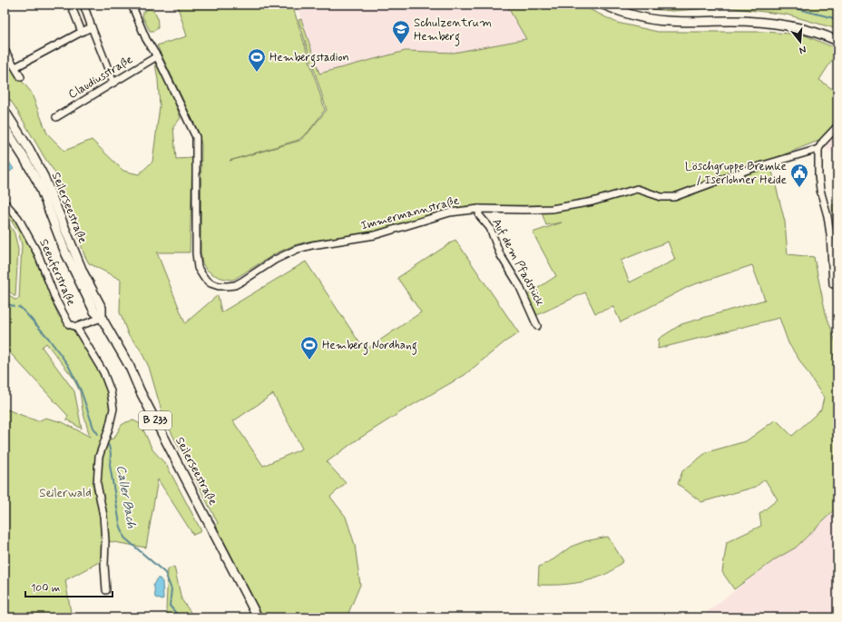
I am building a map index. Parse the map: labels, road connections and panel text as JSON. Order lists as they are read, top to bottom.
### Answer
{
  "streets": {
    "main road": ["Seilerseestraße", "B 233"],
    "street": [
      "Claudiusstraße",
      "Immermannstraße",
      "Auf dem Pfadstück",
      "Seeuferstraße"
    ]
  },
  "crossings": [
    ["Claudiusstraße", "Immermannstraße"],
    ["Immermannstraße", "Auf dem Pfadstück"]
  ],
  "water": ["Caller Bach"],
  "parks": ["Seilerwald"],
  "places": {
    "school or university": ["Schulzentrum Hemberg"],
    "sports": ["Hembergstadion", "Hemberg Nordhang"],
    "public building": ["Löschgruppe Bremke / Iserlohner Heide"]
  },
  "scale_bar": "100 m",
  "north": "bottom"
}
